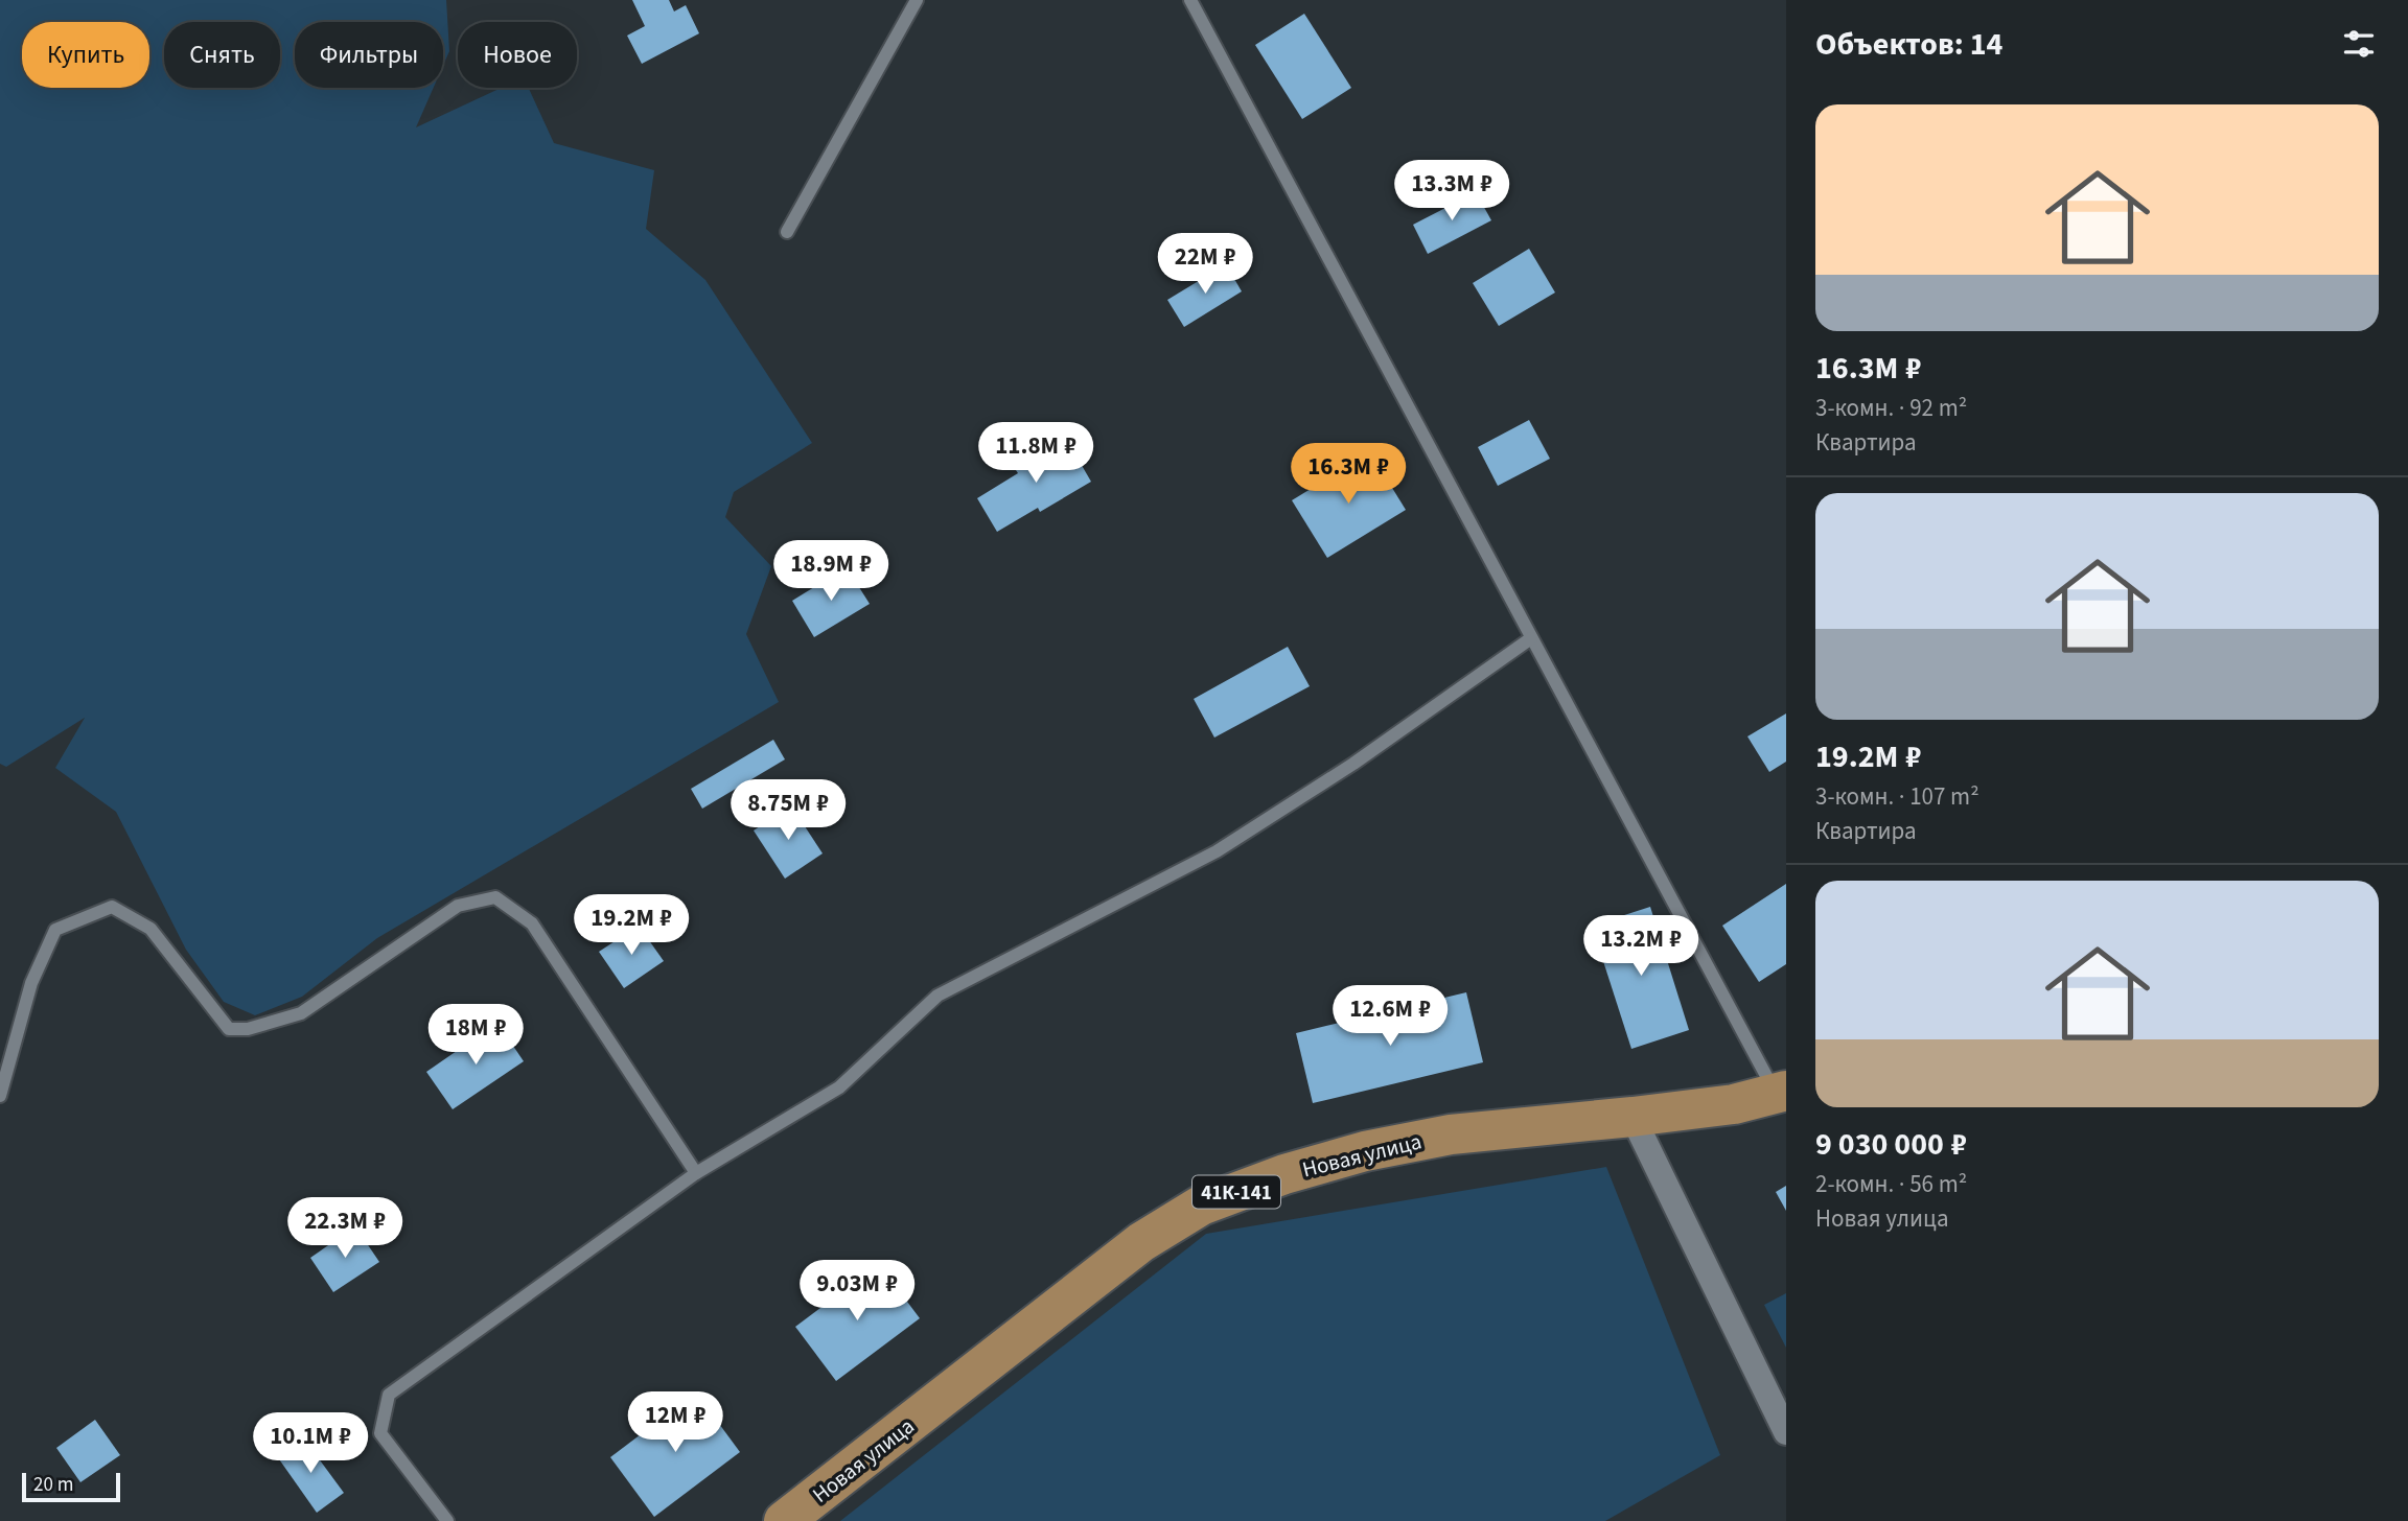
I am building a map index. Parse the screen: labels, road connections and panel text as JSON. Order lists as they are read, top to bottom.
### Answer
{
  "streets": {
    "main road": ["Новая улица", "41К-141"]
  },
  "scale_bar": "20 m",
  "page": {
    "heading": "Объектов: 14",
    "chip": [
      "Купить",
      "Снять",
      "Фильтры",
      "Новое"
    ],
    "list": [
      {
        "name": "16.3M ₽",
        "note": "3-комн. · 92 m² · Квартира"
      },
      {
        "name": "19.2M ₽",
        "note": "3-комн. · 107 m² · Квартира"
      },
      {
        "name": "9 030 000 ₽",
        "note": "2-комн. · 56 m² · Новая улица"
      }
    ],
    "price": [
      "13.3M ₽",
      "22M ₽",
      "11.8M ₽",
      "16.3M ₽",
      "18.9M ₽",
      "8.75M ₽",
      "19.2M ₽",
      "13.2M ₽",
      "12.6M ₽",
      "18M ₽",
      "22.3M ₽",
      "9.03M ₽",
      "12M ₽",
      "10.1M ₽"
    ],
    "scale": "20 m"
  }
}
